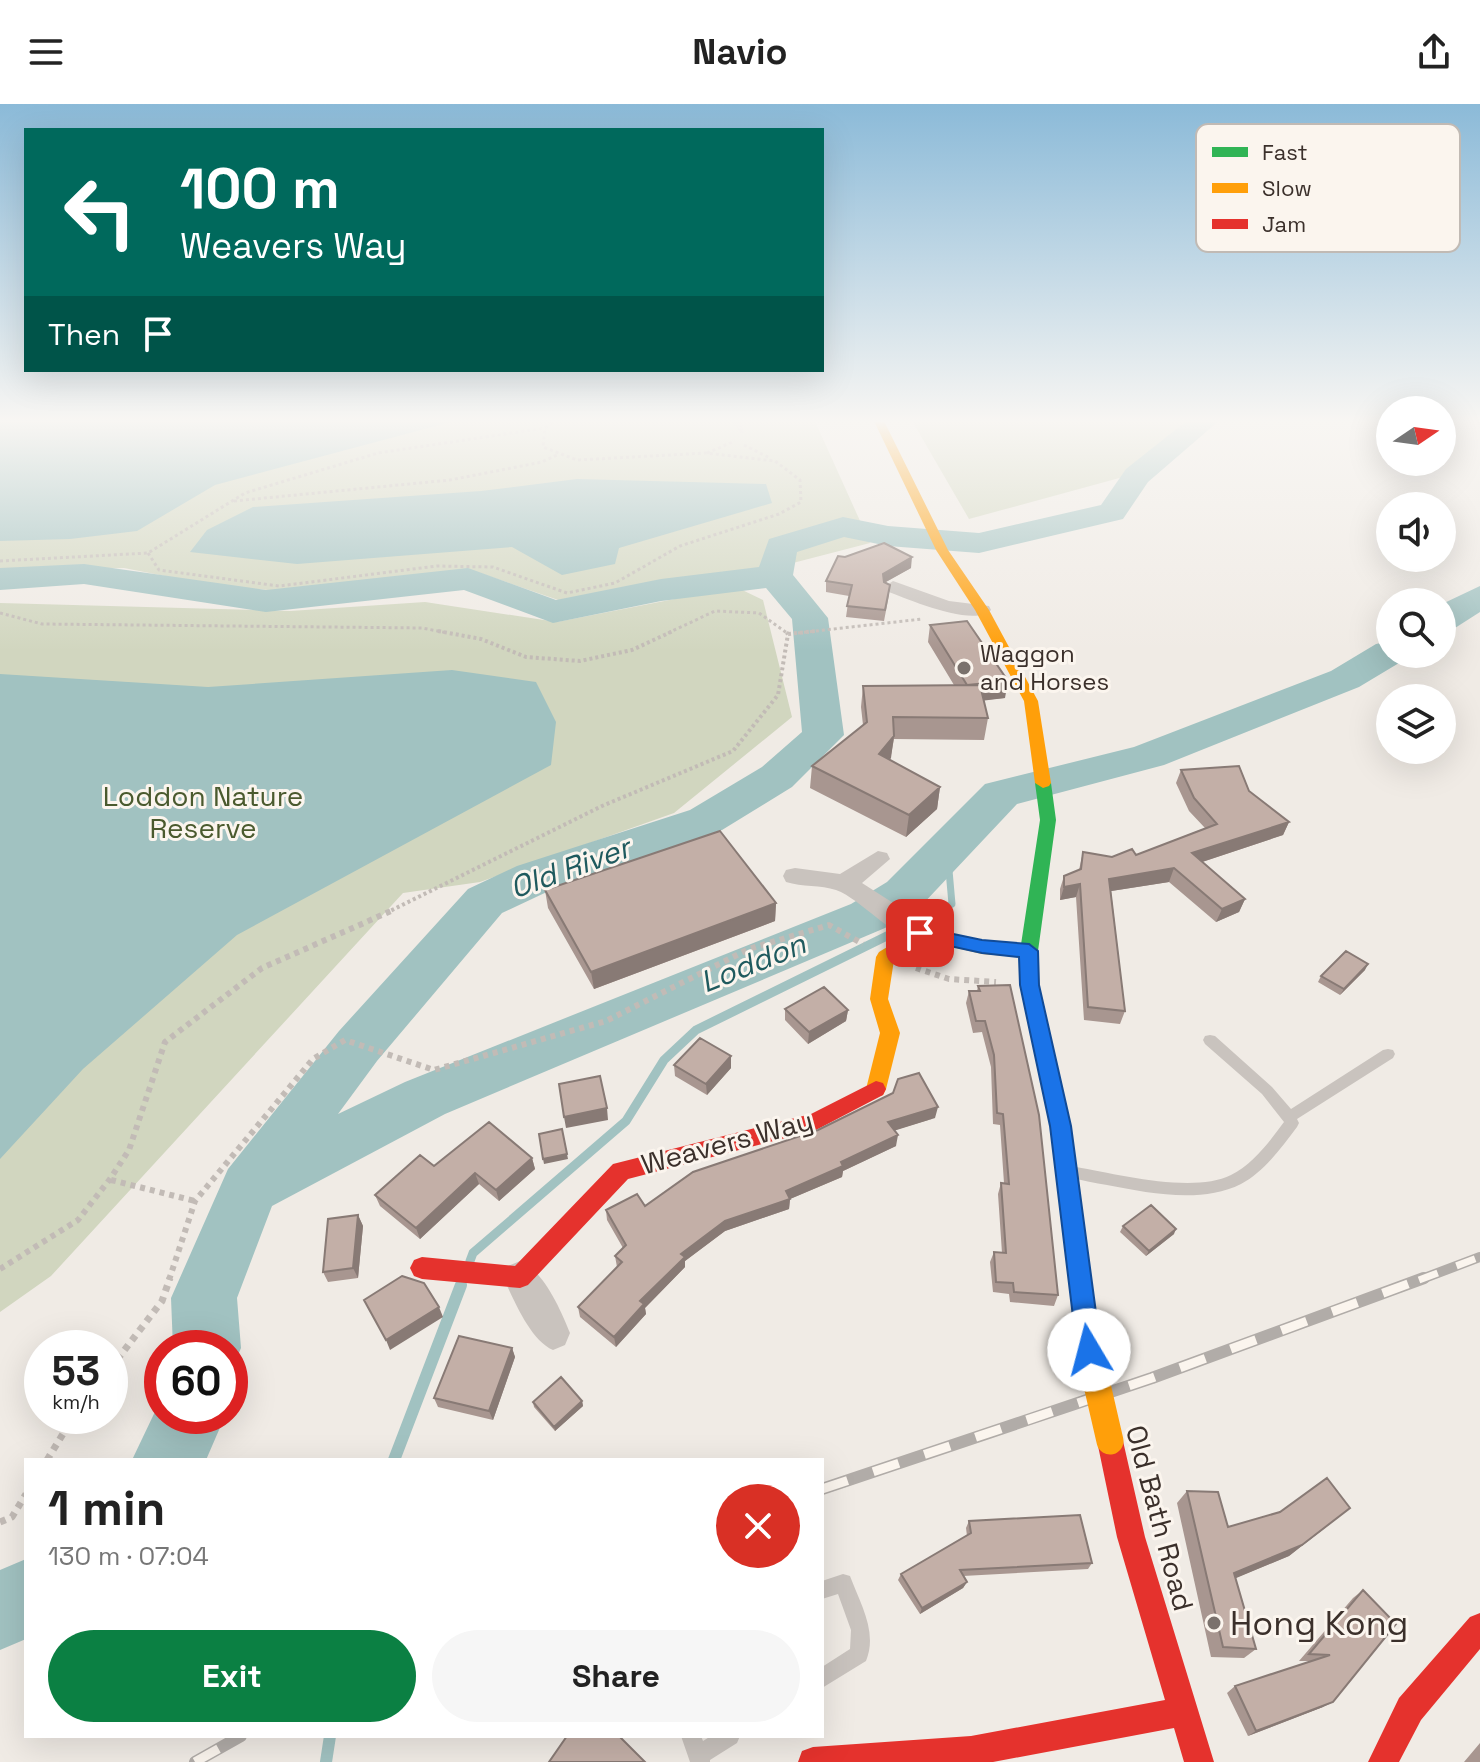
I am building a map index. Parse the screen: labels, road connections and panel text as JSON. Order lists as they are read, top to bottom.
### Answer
{
  "streets": {
    "main road": ["Weavers Way", "Old Bath Road"]
  },
  "water": ["Old River", "Loddon"],
  "parks": ["Loddon Nature Reserve"],
  "places": ["Waggon and Horses", "Hong Kong"],
  "legend": ["Fast", "Slow", "Jam"],
  "north": "right",
  "page": {
    "header": "Navio",
    "turn": ["100 m", "Weavers Way"],
    "then": "Then",
    "speed": "53 km/h",
    "limit": "60",
    "heading": ["1 min", "130 m · 07:04"],
    "buttons": ["Exit", "Share"]
  }
}
